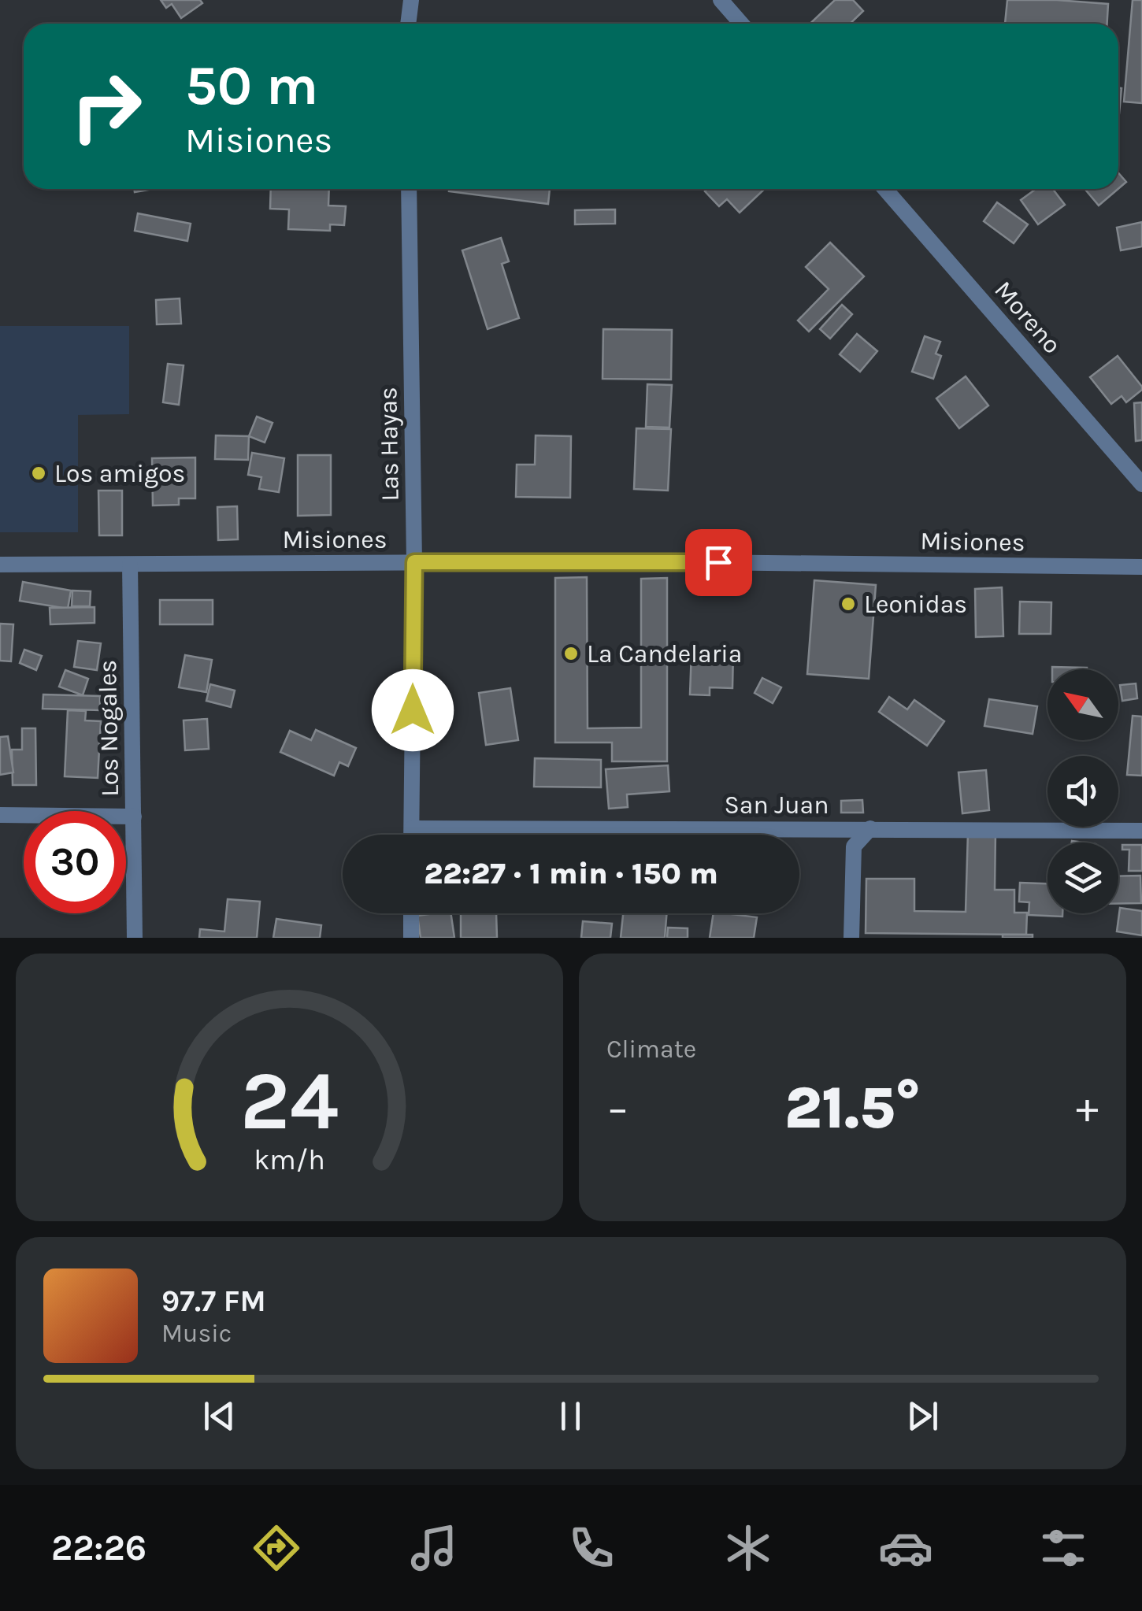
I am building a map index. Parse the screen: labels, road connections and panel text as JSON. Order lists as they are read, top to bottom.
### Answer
{
  "streets": {
    "street": [
      "Moreno",
      "Las Hayas",
      "Misiones",
      "Los Nogales",
      "San Juan"
    ]
  },
  "crossings": [
    ["Las Hayas", "Misiones"],
    ["Las Hayas", "San Juan"],
    ["Misiones", "Los Nogales"]
  ],
  "places": ["Los amigos", "Leonidas", "La Candelaria"],
  "north": "top left",
  "page": {
    "turn": ["50 m", "Misiones"],
    "limit": "30",
    "trip": "22:27 · 1 min · 150 m",
    "tile": "Climate",
    "heat": ["−", "21.5°", "+"],
    "song": ["97.7 FM", "Music"],
    "tabs": "22:26",
    "gauge": ["24", "km/h"]
  }
}
